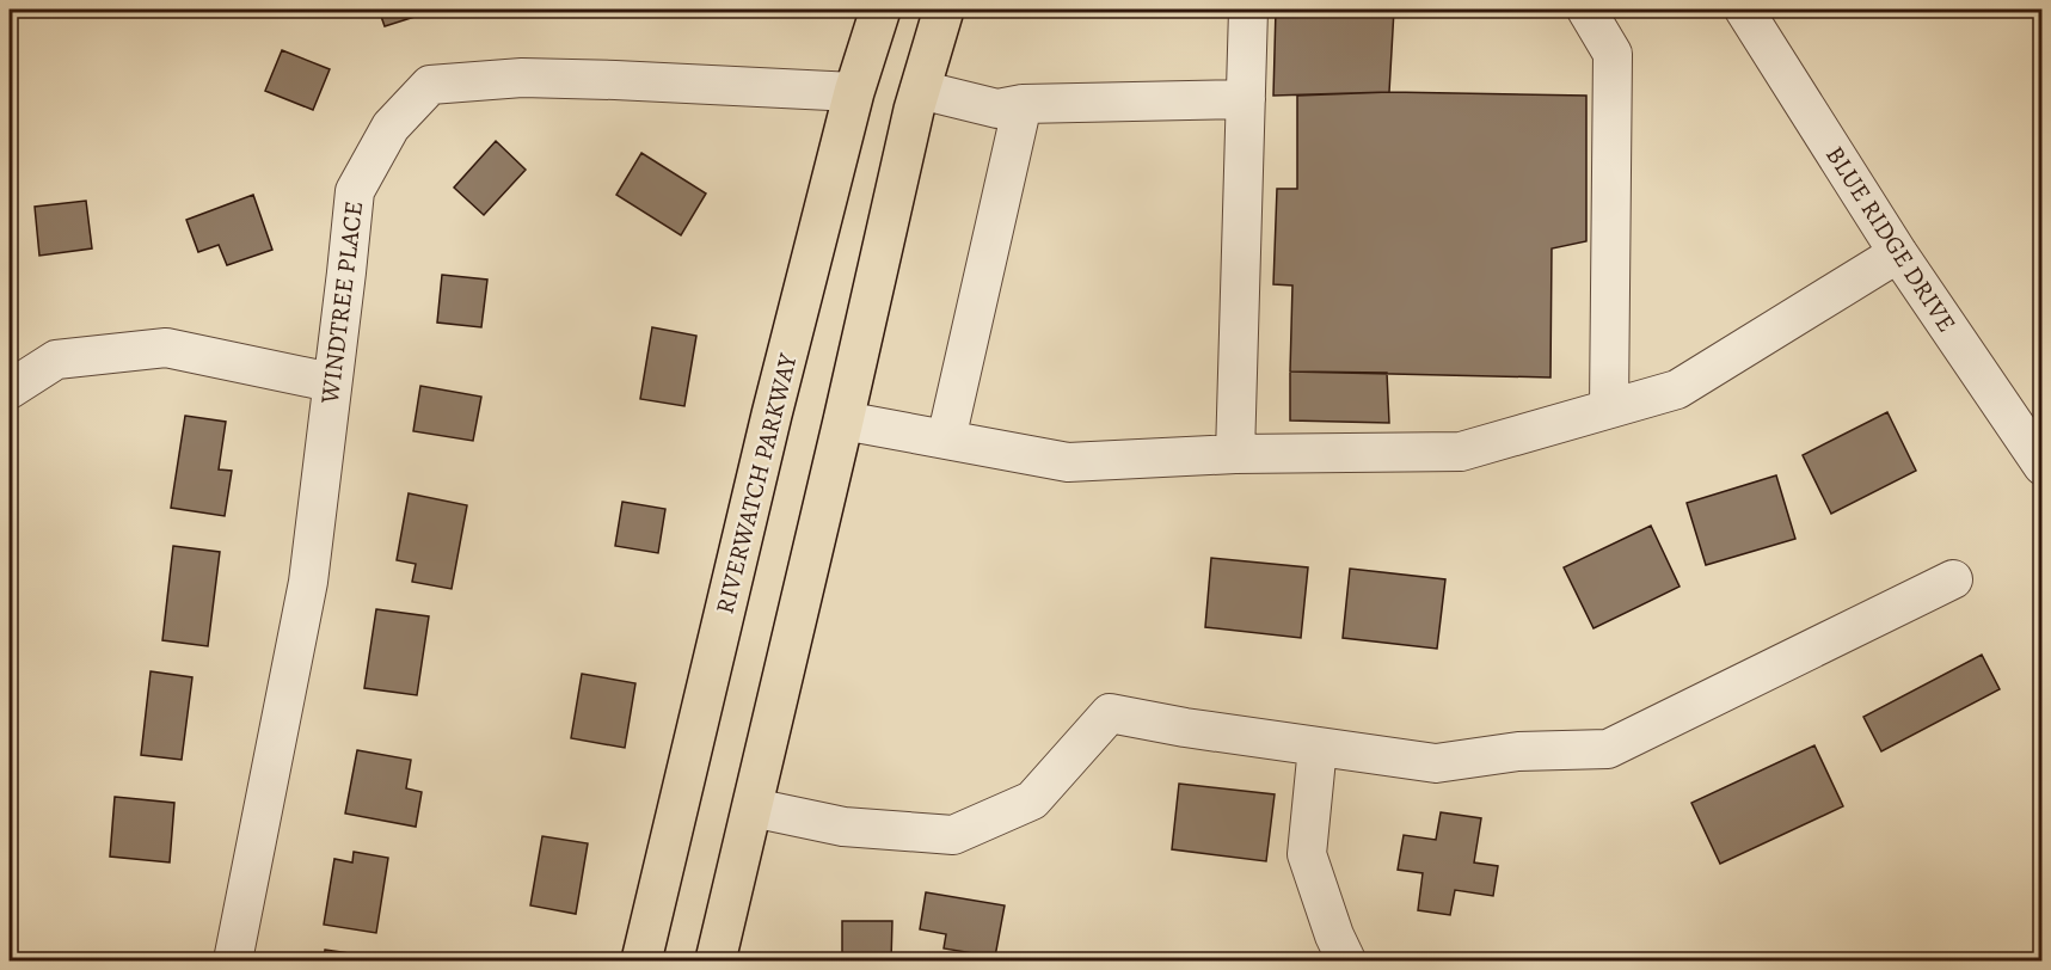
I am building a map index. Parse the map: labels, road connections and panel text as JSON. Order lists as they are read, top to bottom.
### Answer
{
  "streets": {
    "main road": ["RIVERWATCH PARKWAY"],
    "street": ["BLUE RIDGE DRIVE", "WINDTREE PLACE"]
  },
  "crossings": [
    ["WINDTREE PLACE", "RIVERWATCH PARKWAY"]
  ]
}
